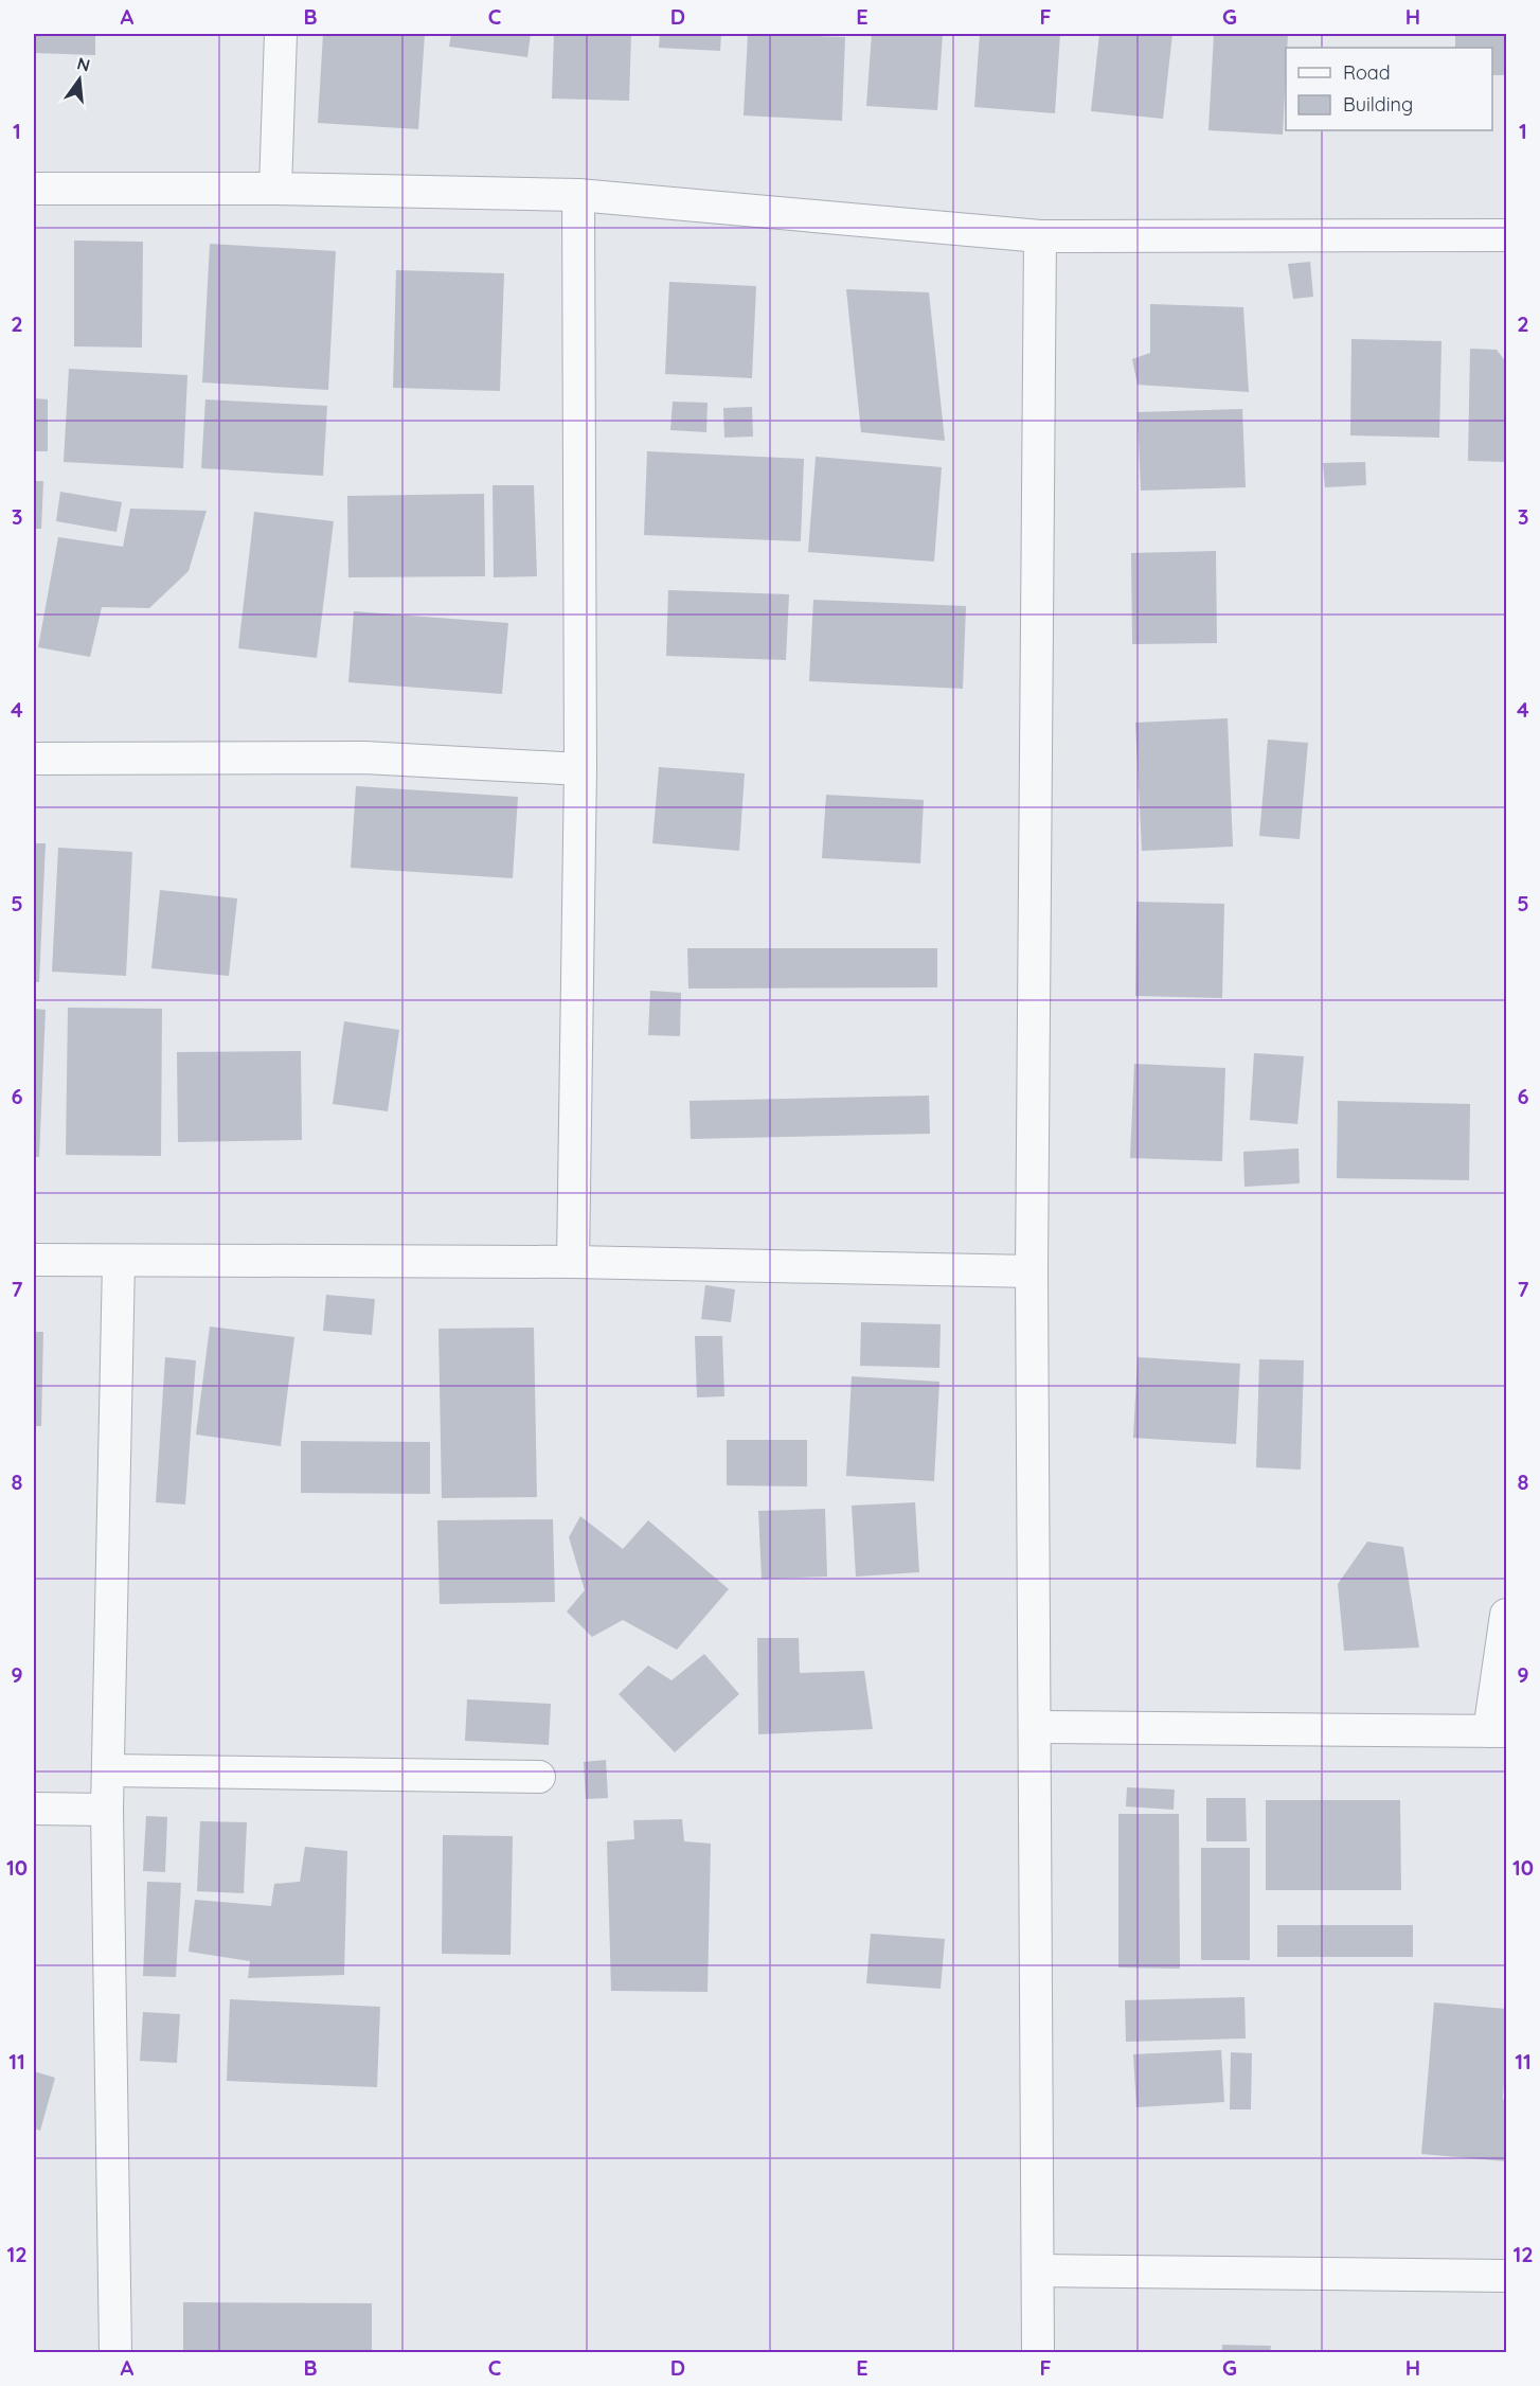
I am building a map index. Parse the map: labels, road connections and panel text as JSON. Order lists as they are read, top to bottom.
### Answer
{
  "legend": ["Road", "Building"],
  "north": "top",
  "grid": {
    "columns": [
      "A",
      "B",
      "C",
      "D",
      "E",
      "F",
      "G",
      "H"
    ],
    "rows": [
      "1",
      "2",
      "3",
      "4",
      "5",
      "6",
      "7",
      "8",
      "9",
      "10",
      "11",
      "12"
    ]
  }
}
